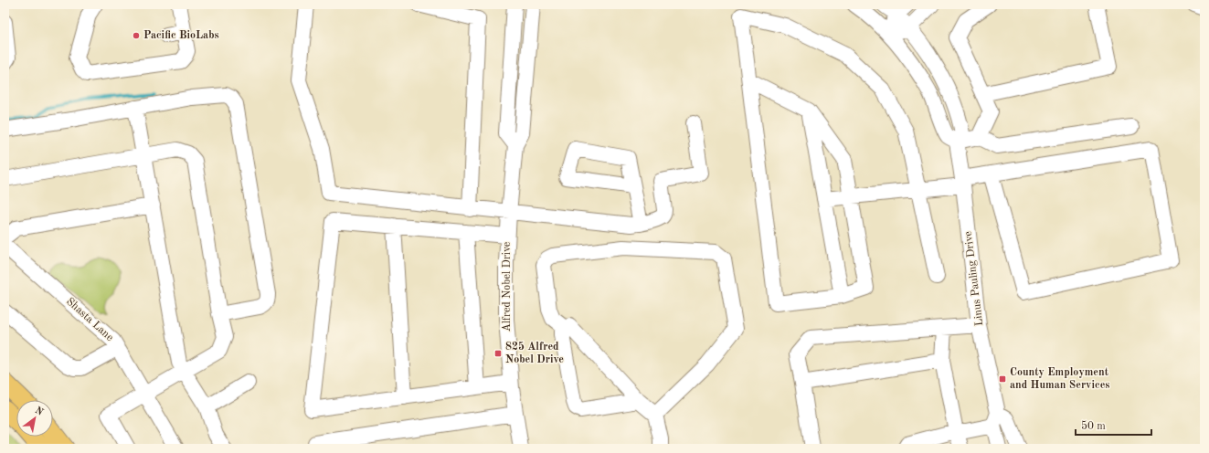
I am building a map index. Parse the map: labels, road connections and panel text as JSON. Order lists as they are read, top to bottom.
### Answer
{
  "streets": {
    "street": ["Linus Pauling Drive", "Alfred Nobel Drive", "Shasta Lane"]
  },
  "places": {
    "other": ["Pacific BioLabs"],
    "transit": ["825 Alfred Nobel Drive", "County Employment and Human Services"]
  },
  "scale_bar": "50 m",
  "north": "top right"
}
